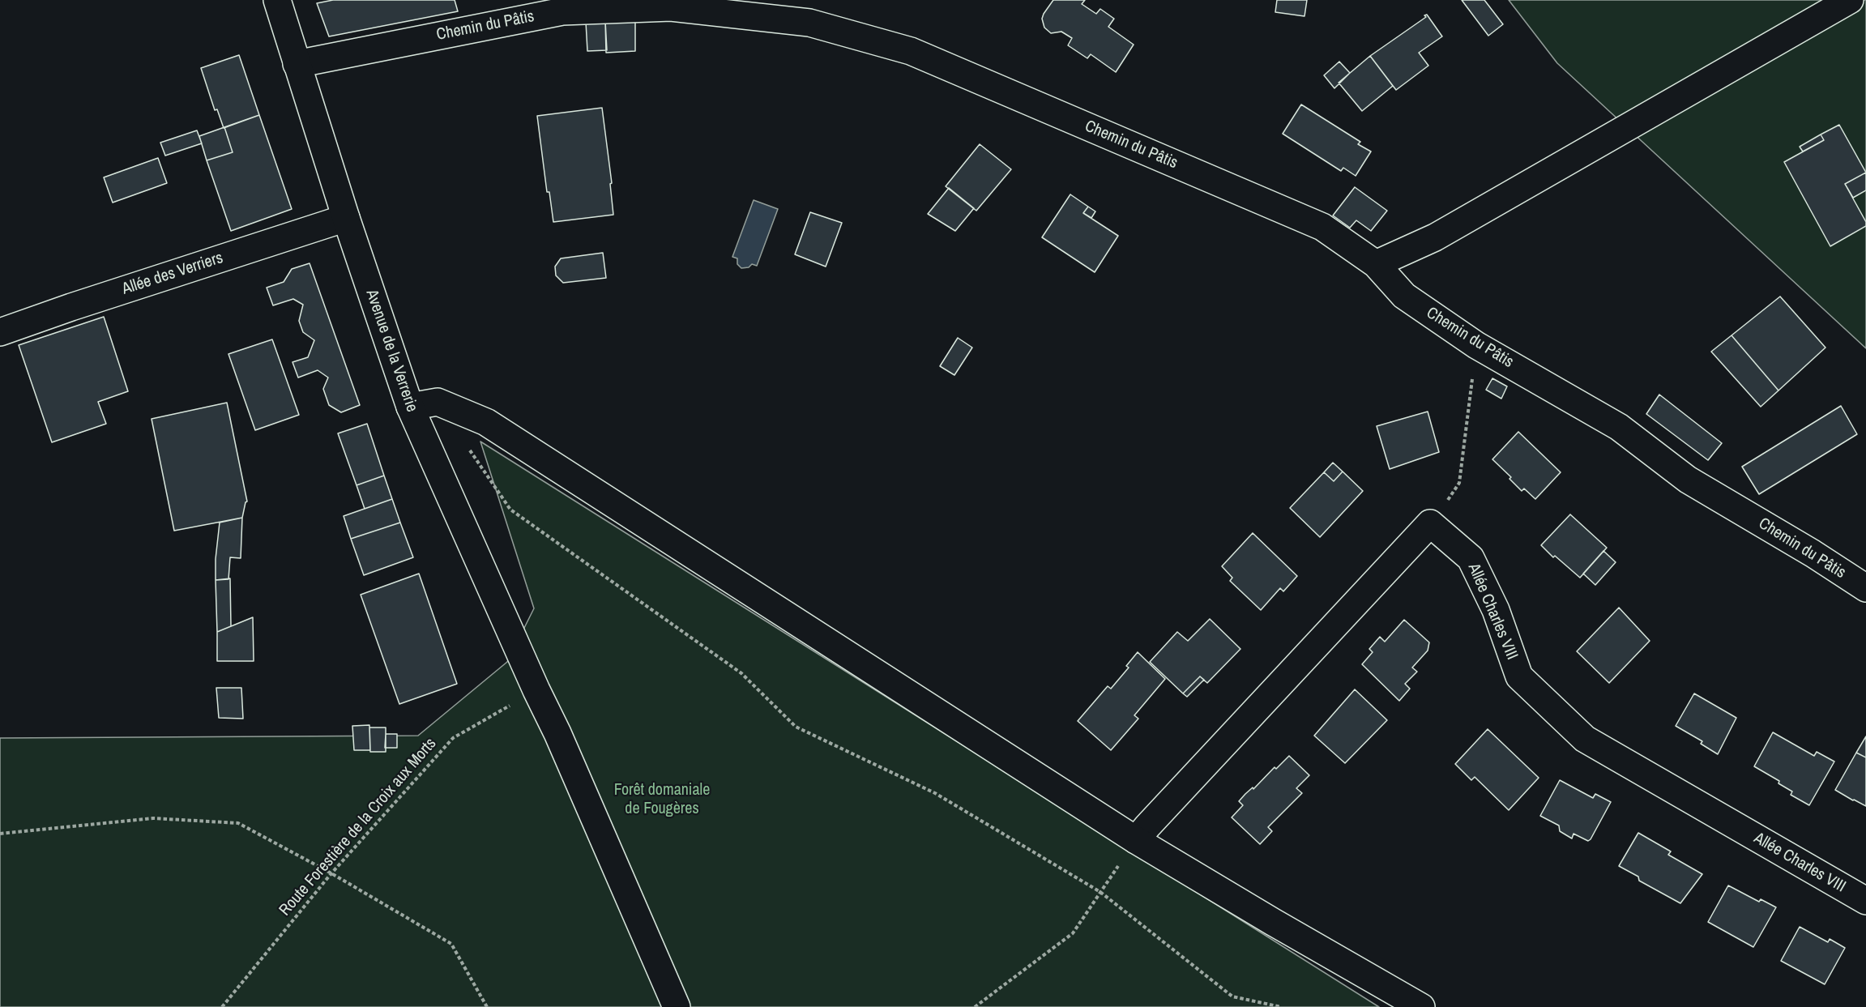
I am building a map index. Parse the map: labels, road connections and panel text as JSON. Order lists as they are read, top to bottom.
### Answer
{
  "streets": {
    "street": [
      "Chemin du Pâtis",
      "Allée des Verriers",
      "Avenue de la Verrerie",
      "Allée Charles VIII"
    ],
    "path": ["Route Forestière de la Croix aux Morts"]
  },
  "crossings": [
    ["Chemin du Pâtis", "Avenue de la Verrerie"],
    ["Allée des Verriers", "Avenue de la Verrerie"],
    ["Avenue de la Verrerie", "Route Forestière de la Croix aux Morts"]
  ],
  "parks": ["Forêt domaniale de Fougères"]
}
